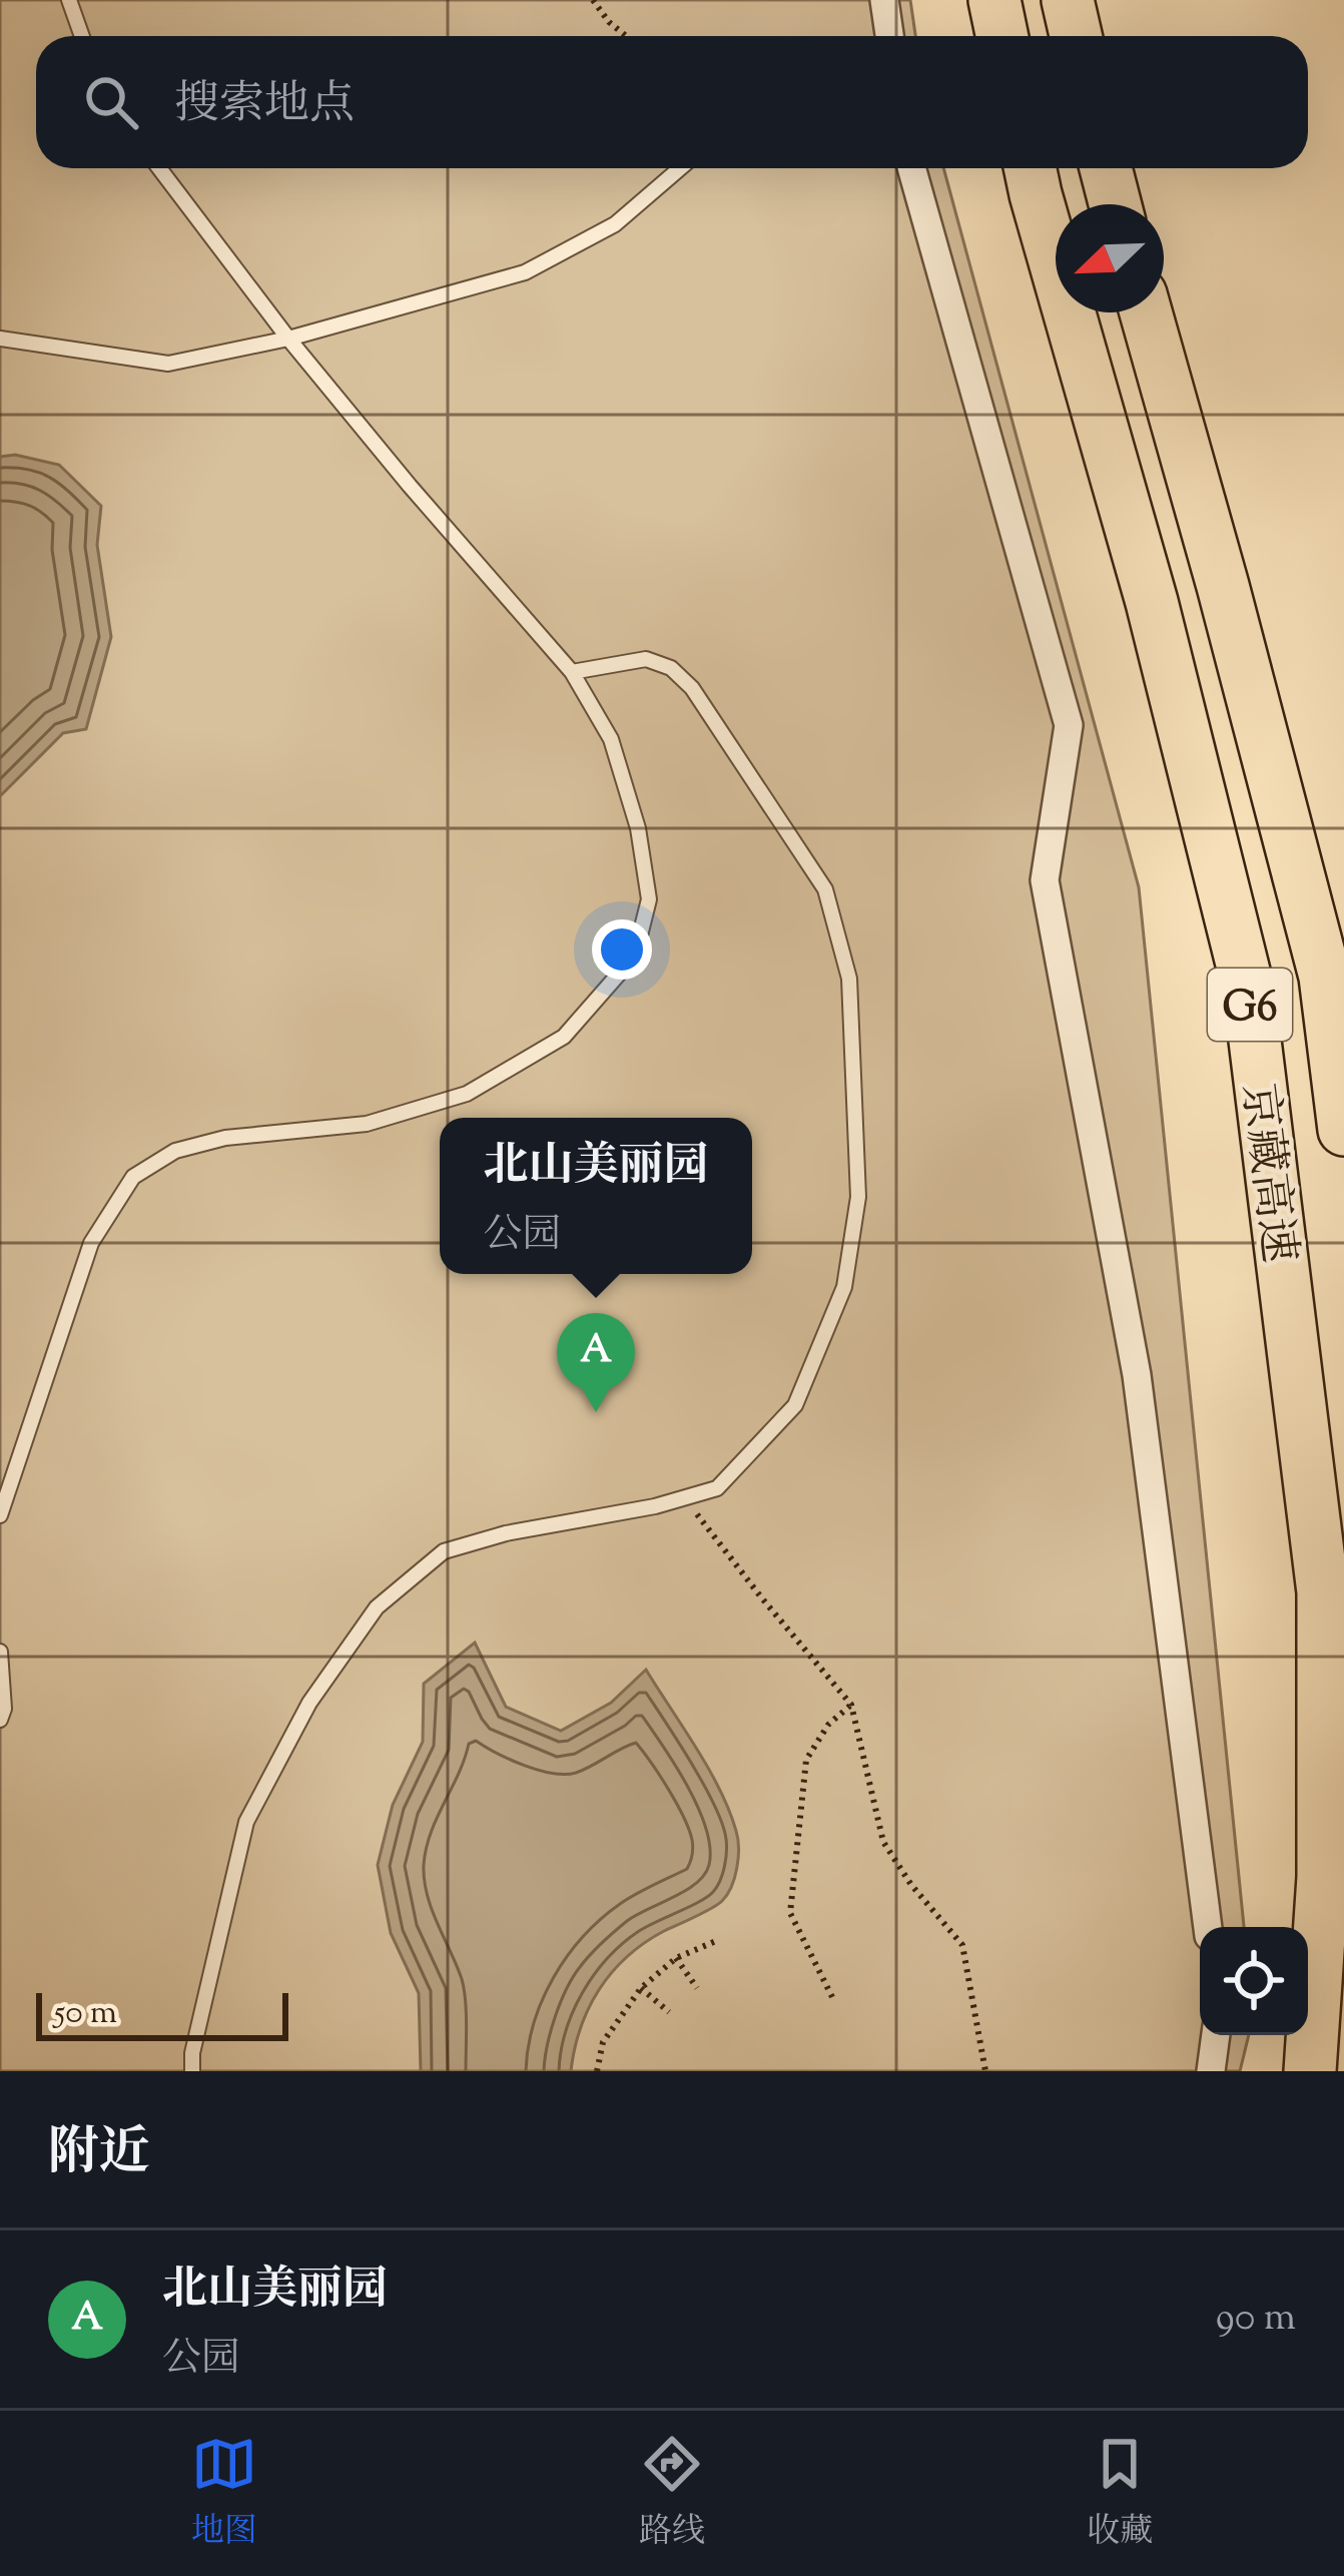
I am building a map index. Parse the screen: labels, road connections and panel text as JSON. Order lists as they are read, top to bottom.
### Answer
{
  "streets": {
    "highway": ["G6", "京藏高速"]
  },
  "scale_bar": "50 m",
  "north": "bottom left",
  "page": {
    "search": "搜索地点",
    "popup": ["北山美丽园", "公园"],
    "pins": "A",
    "scale": "50 m",
    "heading": "附近",
    "list": [
      {
        "mark": "A",
        "name": "北山美丽园",
        "note": "公园",
        "value": "90 m"
      }
    ],
    "nav": ["地图", "路线", "收藏"]
  }
}
